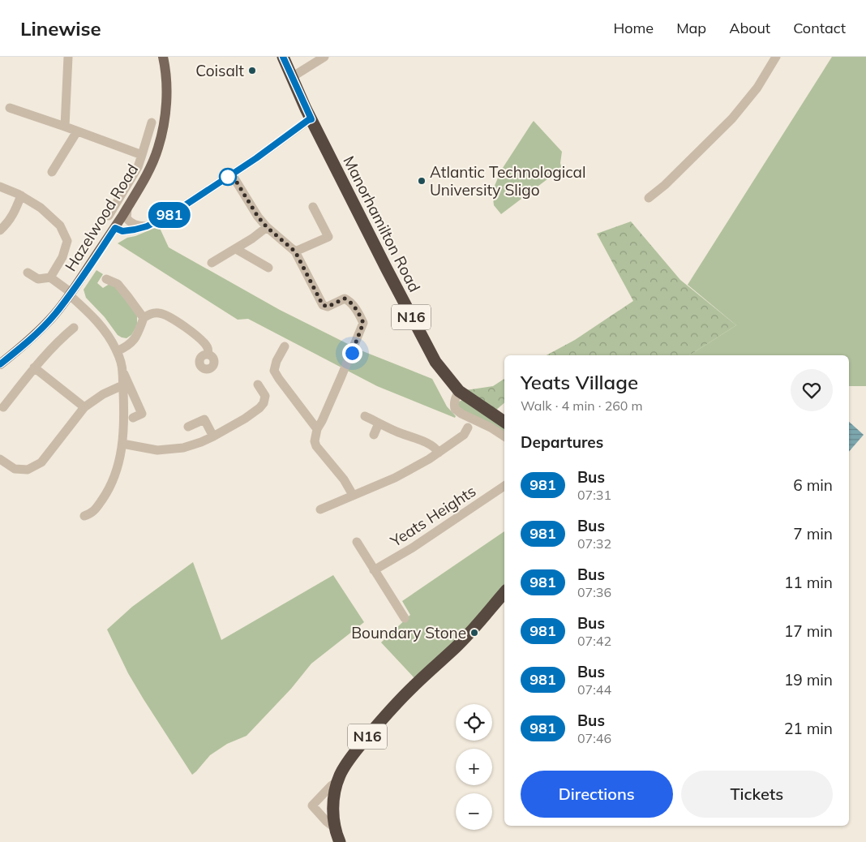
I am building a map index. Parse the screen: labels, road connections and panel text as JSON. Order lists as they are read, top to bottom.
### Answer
{
  "streets": {
    "highway": ["Manorhamilton Road", "N16"],
    "main road": ["Hazelwood Road"],
    "street": ["Yeats Heights"]
  },
  "places": ["Coisalt", "Atlantic Technological University Sligo", "Boundary Stone"],
  "lines": ["bus line 981"],
  "page": {
    "header": "Linewise",
    "nav": [
      "Home",
      "Map",
      "About",
      "Contact"
    ],
    "on_map": "981",
    "heading": [
      ["Yeats Village", "Walk · 4 min · 260 m"],
      "Departures"
    ],
    "list": [
      {
        "mark": "981",
        "name": "Bus",
        "note": "07:31",
        "value": "6 min"
      },
      {
        "mark": "981",
        "name": "Bus",
        "note": "07:32",
        "value": "7 min"
      },
      {
        "mark": "981",
        "name": "Bus",
        "note": "07:36",
        "value": "11 min"
      },
      {
        "mark": "981",
        "name": "Bus",
        "note": "07:42",
        "value": "17 min"
      },
      {
        "mark": "981",
        "name": "Bus",
        "note": "07:44",
        "value": "19 min"
      },
      {
        "mark": "981",
        "name": "Bus",
        "note": "07:46",
        "value": "21 min"
      }
    ],
    "map_buttons": ["+", "−"],
    "buttons": ["Directions", "Tickets"]
  }
}
